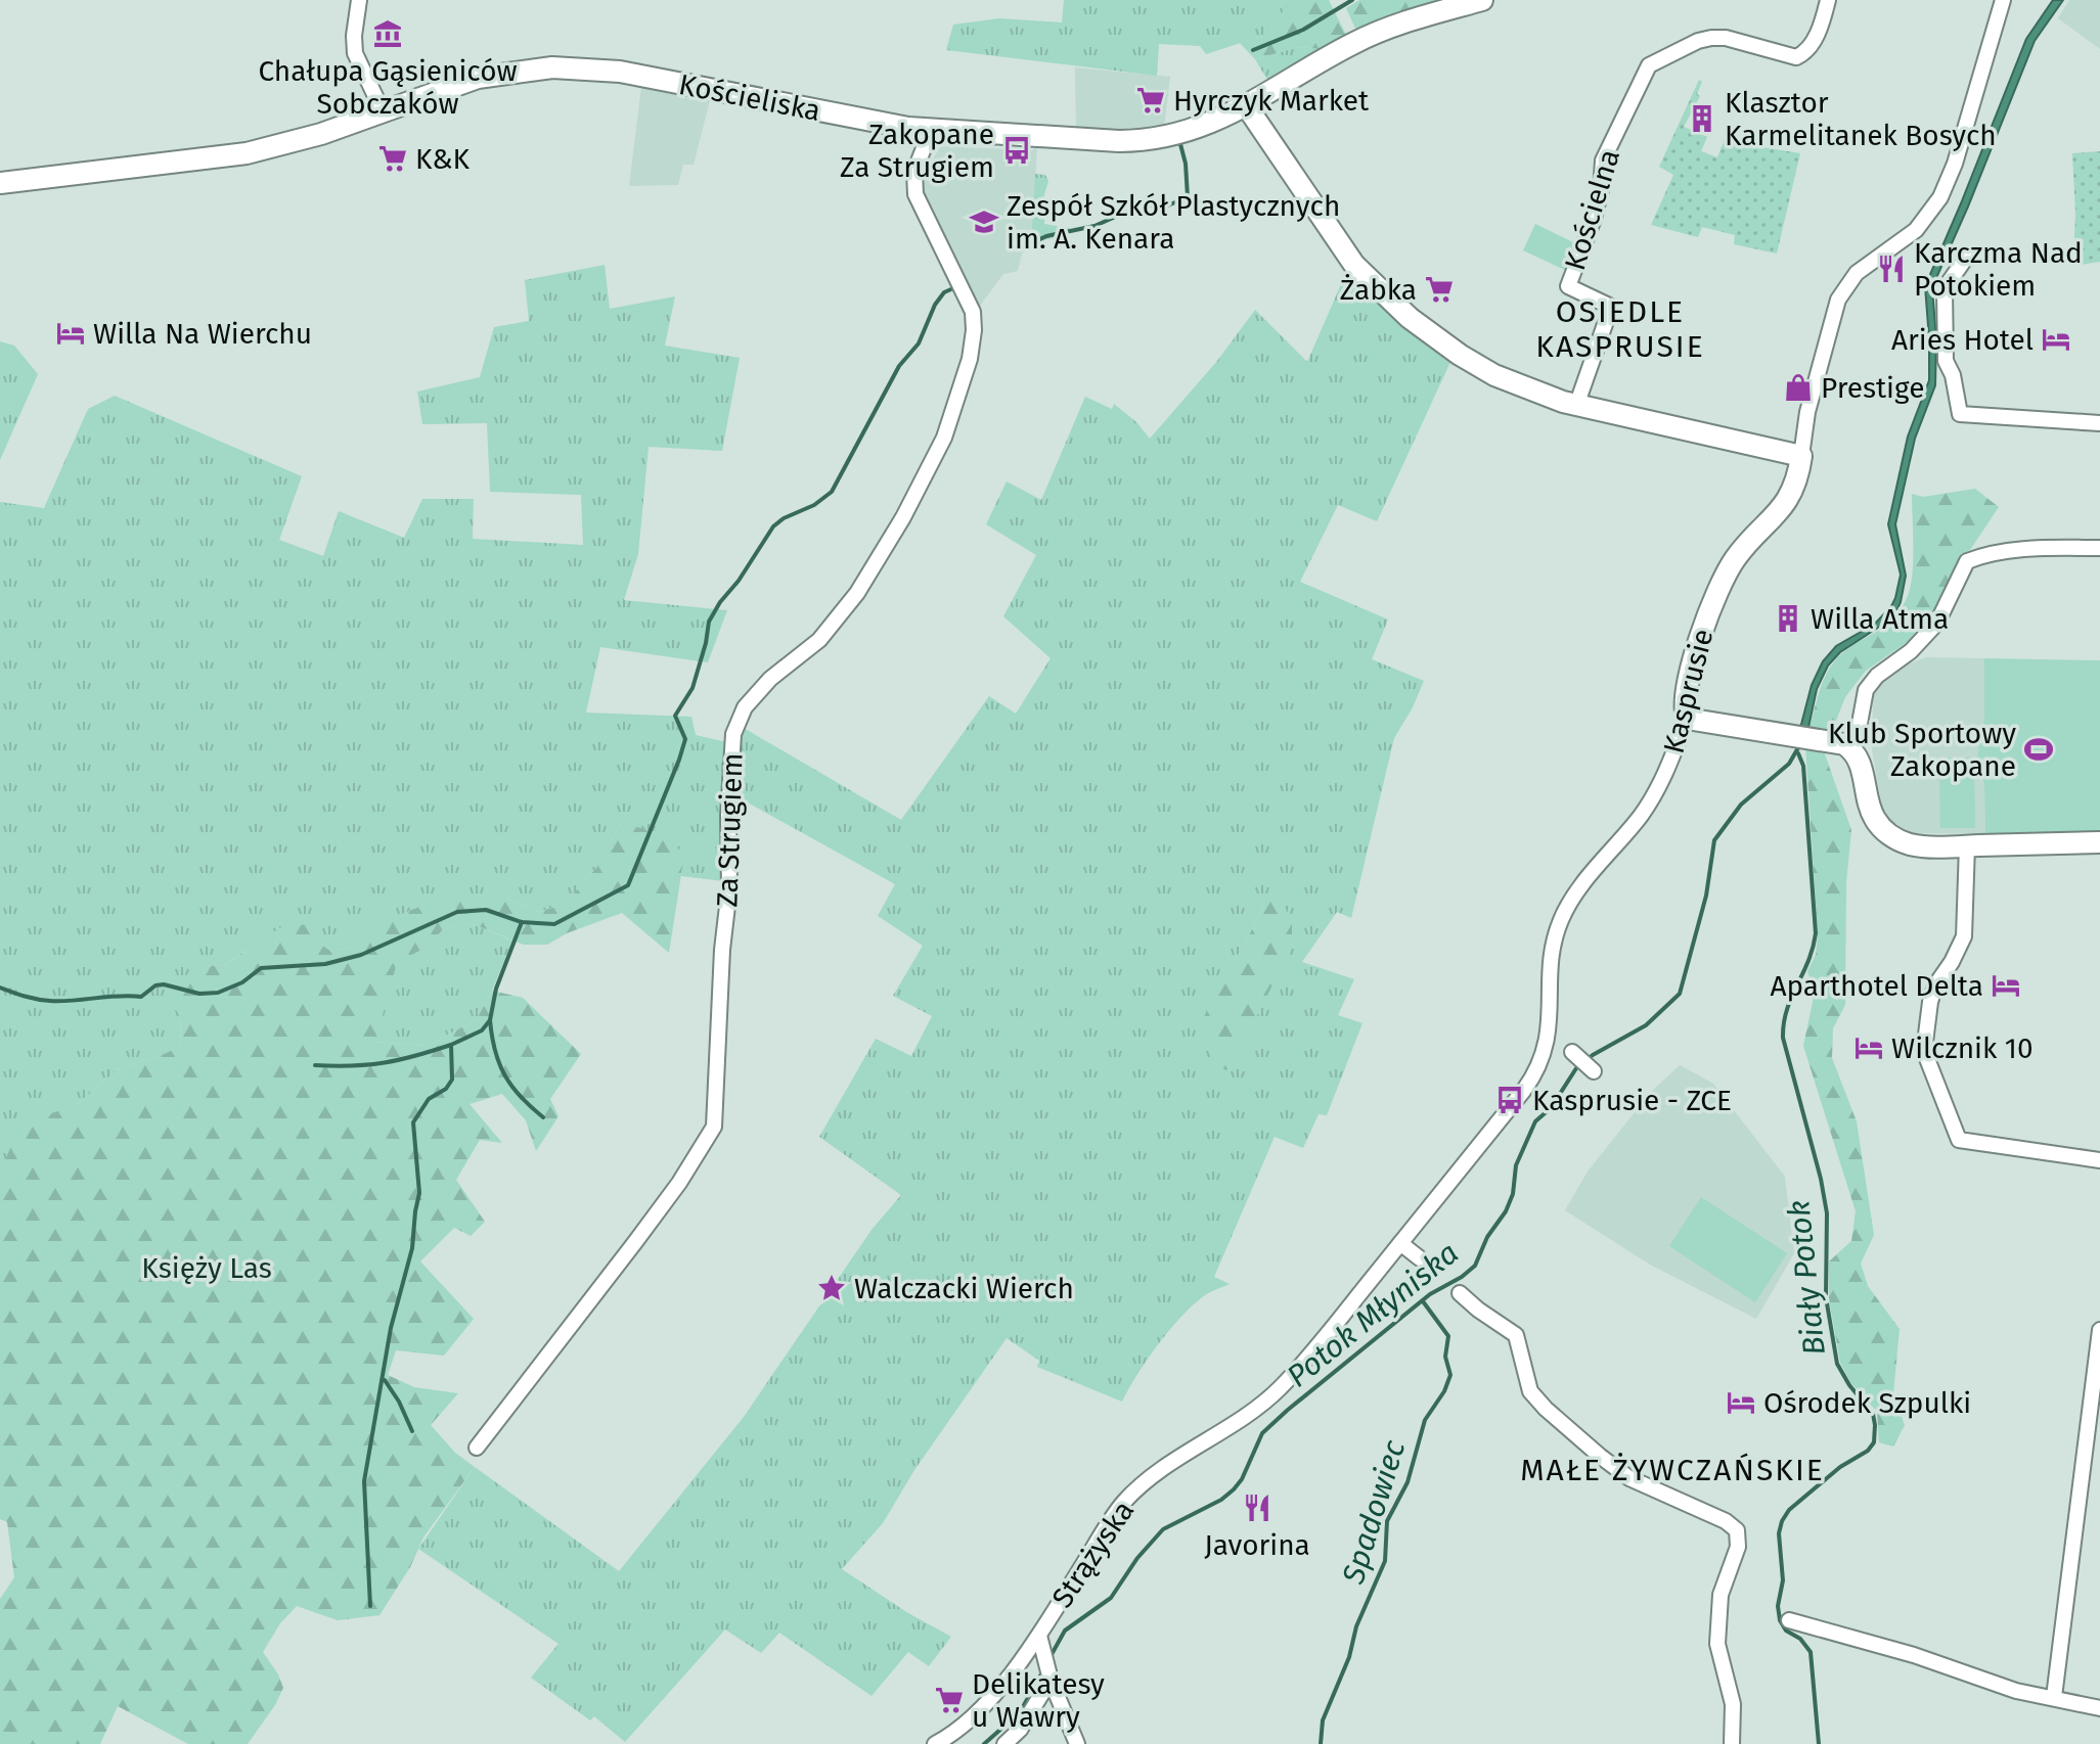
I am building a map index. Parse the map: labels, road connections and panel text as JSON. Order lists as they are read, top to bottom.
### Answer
{
  "streets": {
    "main road": ["Kościeliska", "Kasprusie"],
    "street": ["Kościelna", "Za Strugiem", "Strążyska"]
  },
  "crossings": [
    ["Kościeliska", "Za Strugiem"],
    ["Kasprusie", "Strążyska"]
  ],
  "districts": ["OSIEDLE KASPRUSIE", "MAŁE ŻYWCZAŃSKIE"],
  "water": ["Biały Potok", "Potok Młyniska", "Spadowiec"],
  "parks": ["Księży Las"],
  "places": {
    "museum": ["Chałupa Gąsieniców Sobczaków"],
    "supermarket": [
      "Hyrczyk Market",
      "K&K",
      "Żabka",
      "Delikatesy u Wawry"
    ],
    "building": ["Klasztor Karmelitanek Bosych", "Willa Atma"],
    "bus stop": ["Zakopane Za Strugiem", "Kasprusie - ZCE"],
    "school or university": ["Zespół Szkół Plastycznych im. A. Kenara"],
    "restaurant": ["Karczma Nad Potokiem", "Javorina"],
    "hotel": [
      "Willa Na Wierchu",
      "Aries Hotel",
      "Aparthotel Delta",
      "Wilcznik 10",
      "Ośrodek Szpulki"
    ],
    "shop": ["Prestige"],
    "sports": ["Klub Sportowy Zakopane"],
    "place": ["Walczacki Wierch"]
  }
}
